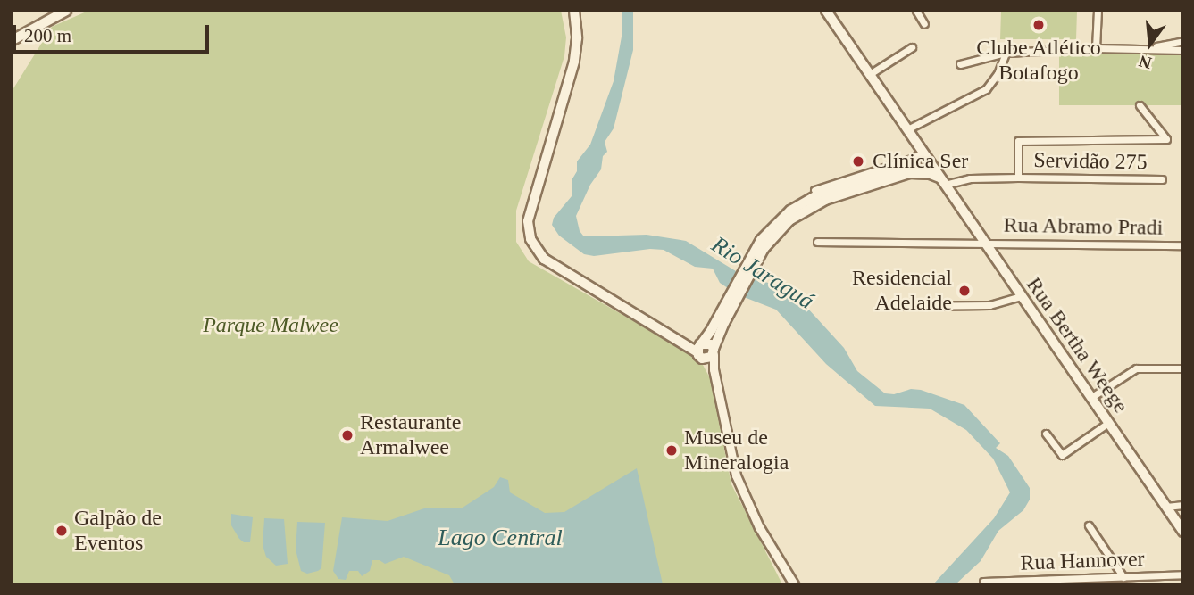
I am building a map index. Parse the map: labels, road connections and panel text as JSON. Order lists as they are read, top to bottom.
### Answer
{
  "streets": {
    "main road": ["Rua Bertha Weege"],
    "street": ["Servidão 275", "Rua Abramo Pradi", "Rua Hannover"]
  },
  "crossings": [
    ["Servidão 275", "Rua Bertha Weege"],
    ["Rua Abramo Pradi", "Rua Bertha Weege"]
  ],
  "water": ["Rio Jaraguá", "Lago Central"],
  "parks": ["Parque Malwee"],
  "places": [
    "Clube Atlético Botafogo",
    "Clínica Ser",
    "Residencial Adelaide",
    "Restaurante Armalwee",
    "Museu de Mineralogia",
    "Galpão de Eventos"
  ],
  "scale_bar": "200 m",
  "north": "bottom"
}
